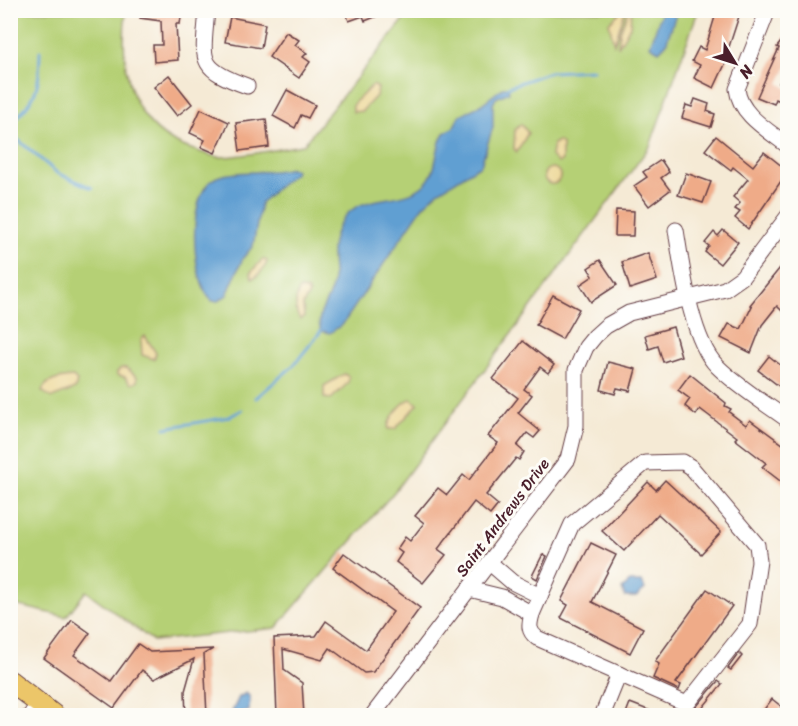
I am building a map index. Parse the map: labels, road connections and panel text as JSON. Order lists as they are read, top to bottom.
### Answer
{
  "streets": {
    "street": ["Saint Andrews Drive"]
  },
  "north": "bottom right"
}
